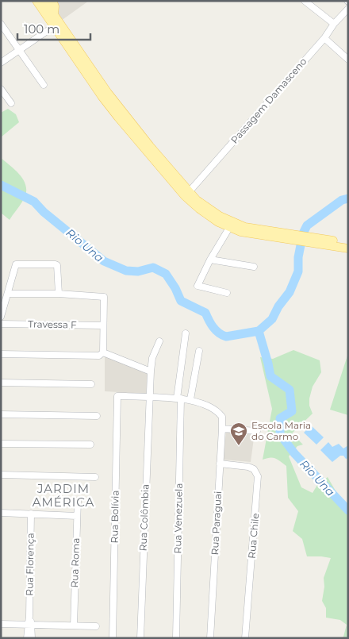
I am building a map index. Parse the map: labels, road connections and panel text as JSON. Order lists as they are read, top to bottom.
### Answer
{
  "streets": {
    "street": [
      "Passagem Damasceno",
      "Travessa F",
      "Rua Bolívia",
      "Rua Colômbia",
      "Rua Venezuela",
      "Rua Paraguai",
      "Rua Chile",
      "Rua Roma",
      "Rua Florença"
    ]
  },
  "crossings": [
    ["Rua Bolívia", "Rua Colômbia"],
    ["Rua Paraguai", "Rua Chile"]
  ],
  "districts": ["JARDIM AMÉRICA"],
  "water": ["Rio Una"],
  "places": {
    "school or university": ["Escola Maria do Carmo"]
  },
  "scale_bar": "100 m"
}
